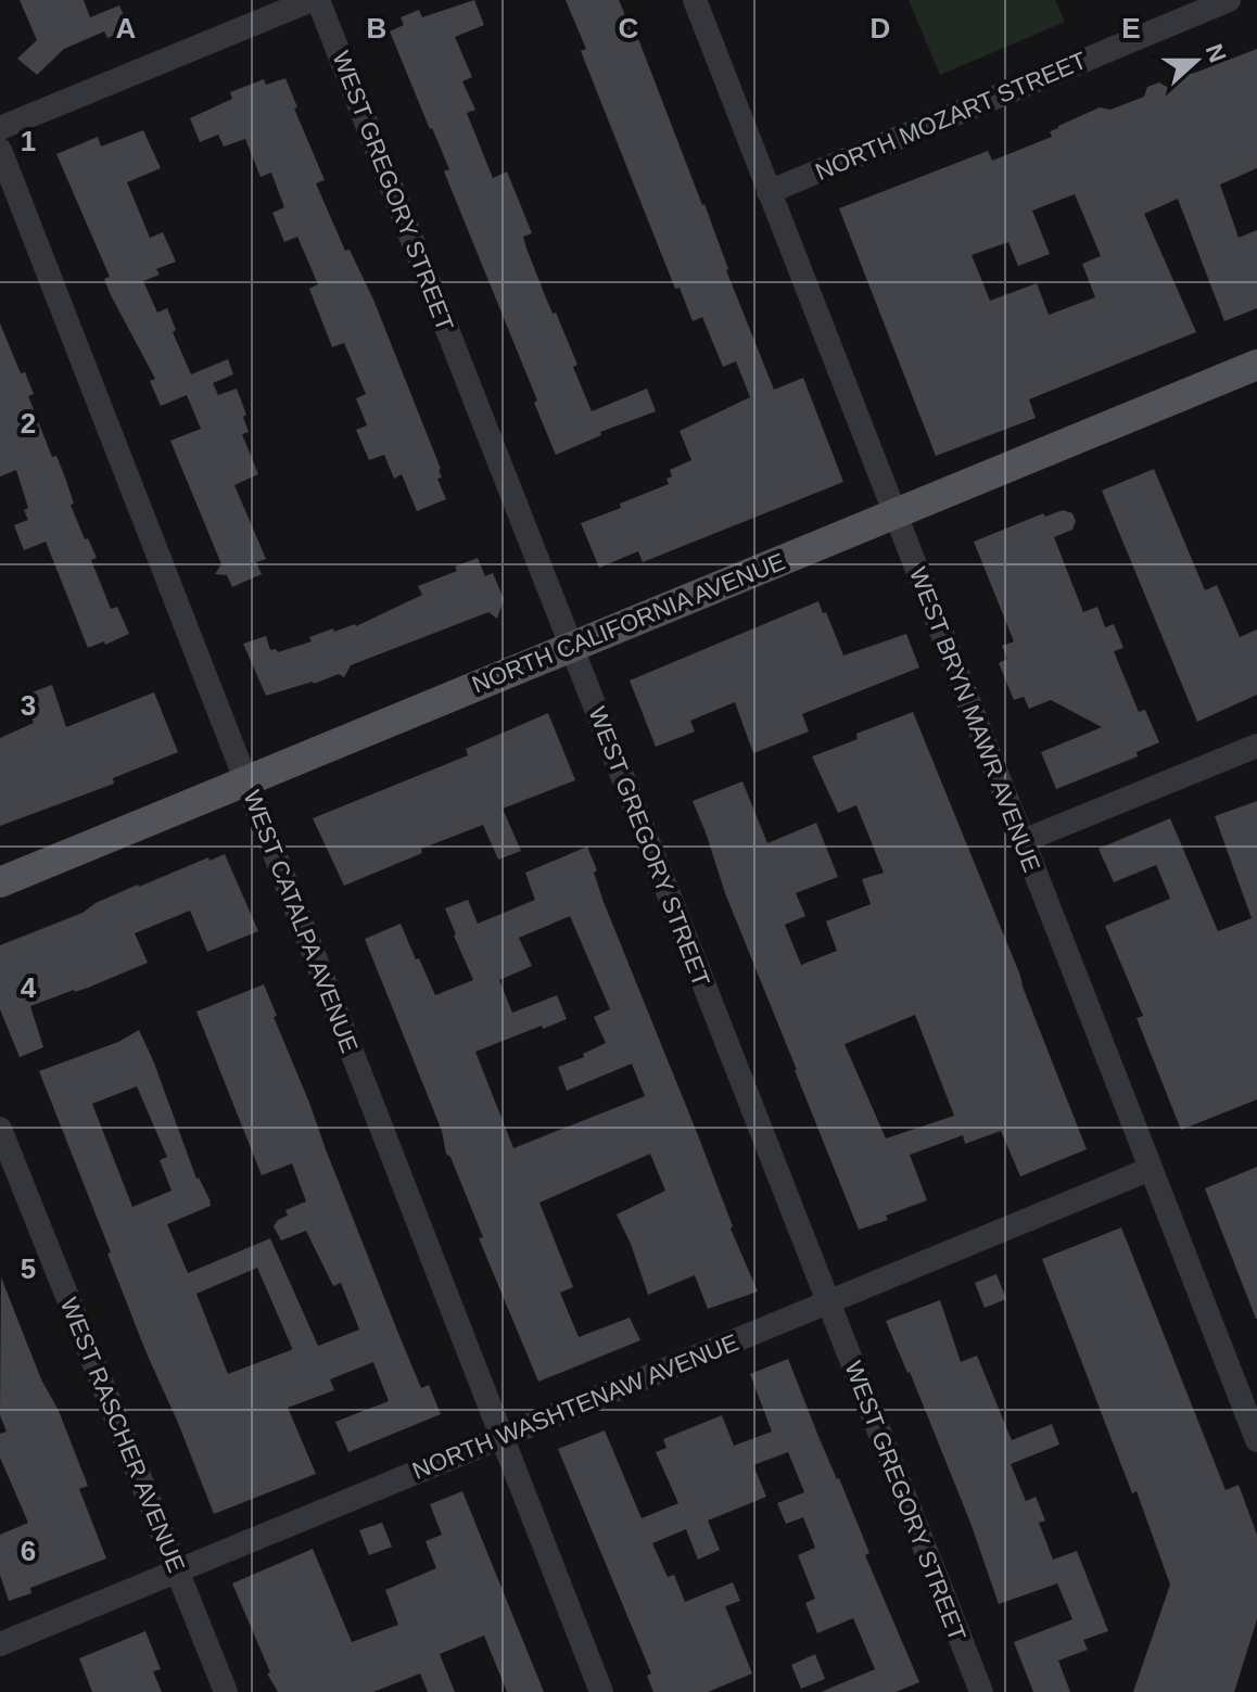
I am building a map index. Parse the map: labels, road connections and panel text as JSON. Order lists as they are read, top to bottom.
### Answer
{
  "streets": {
    "main road": ["NORTH CALIFORNIA AVENUE"],
    "street": [
      "NORTH MOZART STREET",
      "WEST GREGORY STREET",
      "WEST BRYN MAWR AVENUE",
      "WEST CATALPA AVENUE",
      "NORTH WASHTENAW AVENUE",
      "WEST RASCHER AVENUE"
    ]
  },
  "crossings": [
    ["NORTH MOZART STREET", "WEST BRYN MAWR AVENUE"],
    ["WEST GREGORY STREET", "NORTH CALIFORNIA AVENUE"],
    ["WEST GREGORY STREET", "NORTH WASHTENAW AVENUE"],
    ["NORTH CALIFORNIA AVENUE", "WEST BRYN MAWR AVENUE"],
    ["NORTH CALIFORNIA AVENUE", "WEST CATALPA AVENUE"],
    ["WEST BRYN MAWR AVENUE", "NORTH WASHTENAW AVENUE"],
    ["WEST CATALPA AVENUE", "NORTH WASHTENAW AVENUE"],
    ["NORTH WASHTENAW AVENUE", "WEST RASCHER AVENUE"]
  ],
  "north": "right",
  "grid": {
    "columns": [
      "A",
      "B",
      "C",
      "D",
      "E"
    ],
    "rows": [
      "1",
      "2",
      "3",
      "4",
      "5",
      "6"
    ]
  }
}
